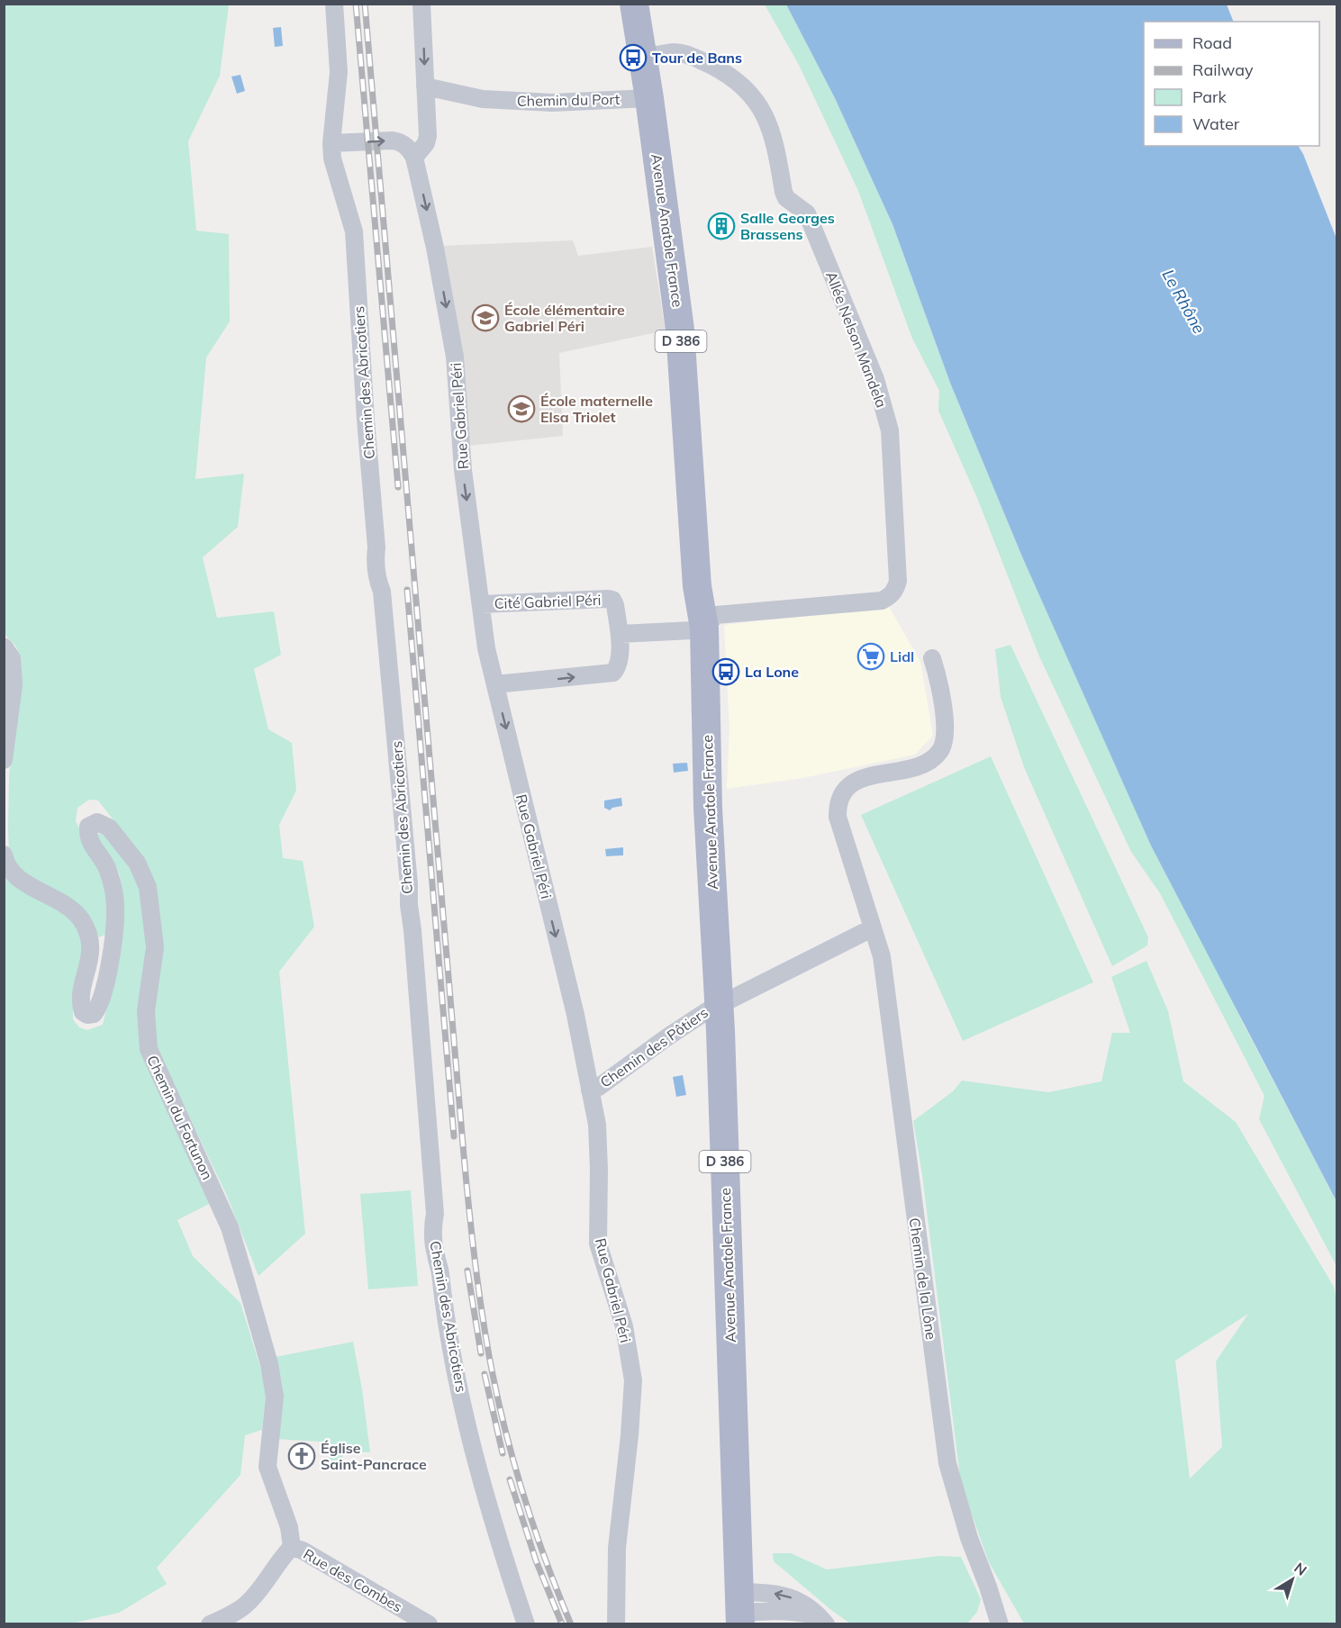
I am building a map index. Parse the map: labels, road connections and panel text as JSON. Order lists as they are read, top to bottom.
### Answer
{
  "streets": {
    "main road": ["Avenue Anatole France", "D 386"],
    "street": [
      "Chemin du Port",
      "Allée Nelson Mandela",
      "Chemin des Abricotiers",
      "Rue Gabriel Péri",
      "Cité Gabriel Péri",
      "Chemin des Pôtiers",
      "Chemin du Fortunon",
      "Chemin de la Lône",
      "Rue des Combes"
    ]
  },
  "crossings": [
    ["Chemin du Port", "Avenue Anatole France"],
    ["Avenue Anatole France", "Allée Nelson Mandela"],
    ["Avenue Anatole France", "Chemin des Pôtiers"],
    ["Rue Gabriel Péri", "Cité Gabriel Péri"],
    ["Rue Gabriel Péri", "Chemin des Pôtiers"],
    ["Chemin du Fortunon", "Rue des Combes"]
  ],
  "one_way": ["Rue Gabriel Péri", "Cité Gabriel Péri"],
  "water": ["Le Rhône"],
  "places": {
    "bus stop": ["Tour de Bans", "La Lone"],
    "building": ["Salle Georges Brassens"],
    "school or university": ["École élémentaire Gabriel Péri", "École maternelle Elsa Triolet"],
    "supermarket": ["Lidl"],
    "church": ["Église Saint-Pancrace"]
  },
  "legend": [
    "Road",
    "Railway",
    "Park",
    "Water"
  ],
  "north": "top right"
}
